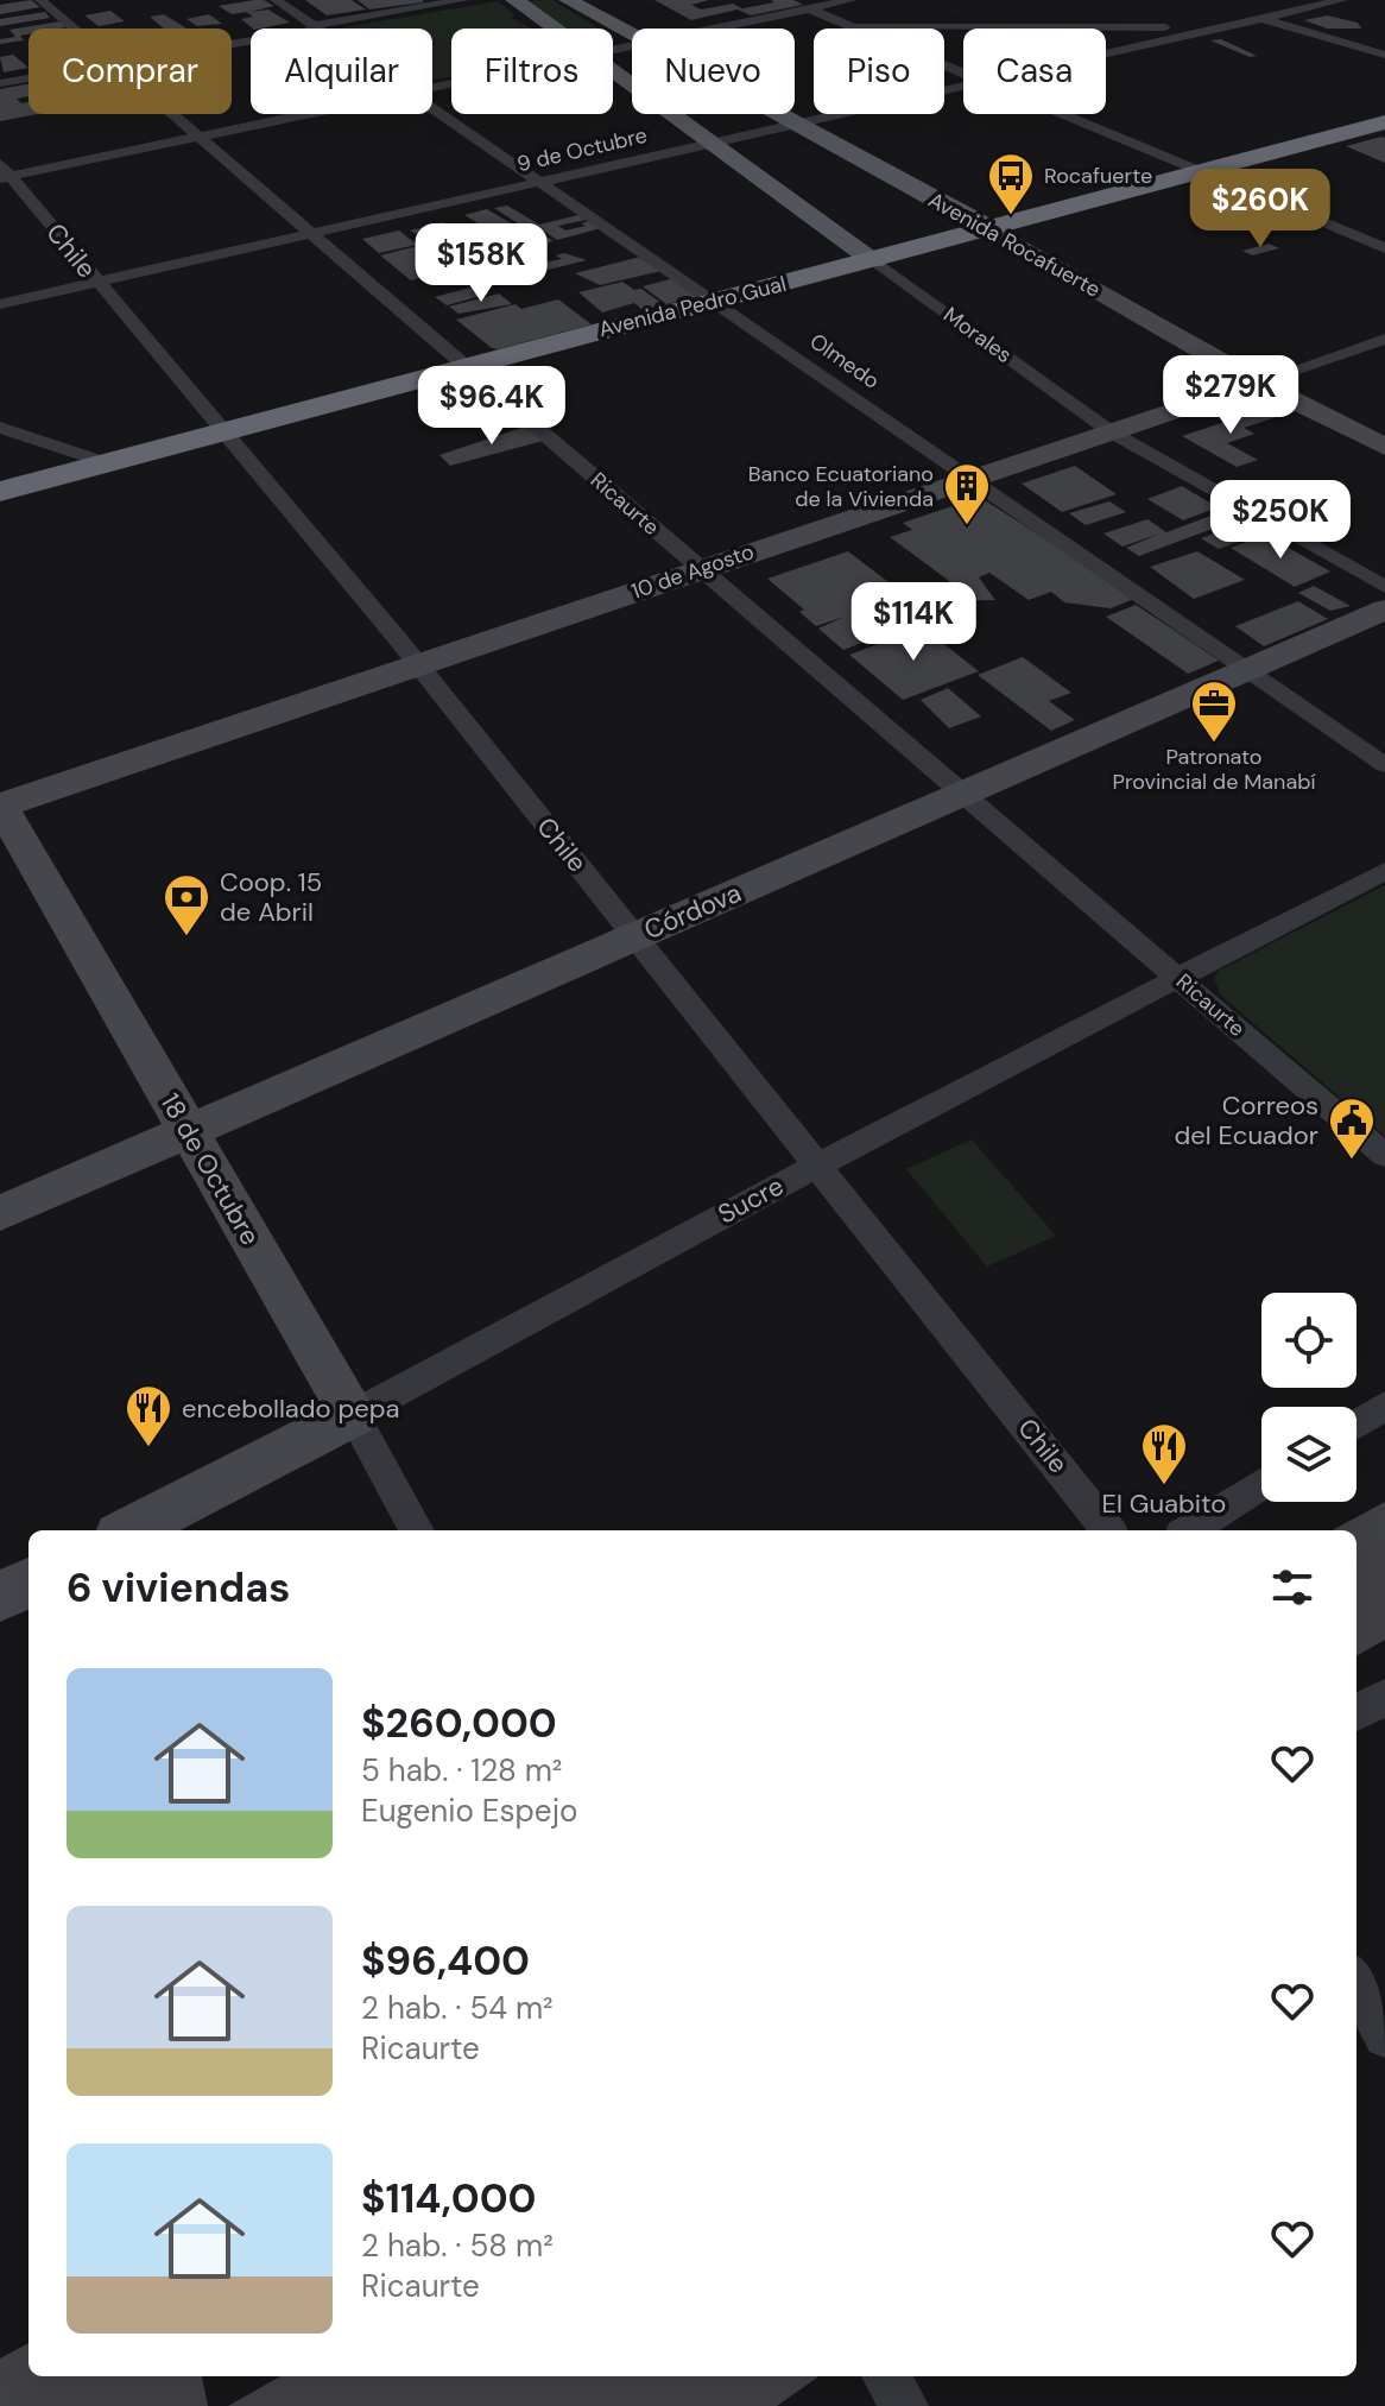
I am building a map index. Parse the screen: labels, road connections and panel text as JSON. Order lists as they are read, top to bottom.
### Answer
{
  "streets": {
    "highway": ["Avenida Pedro Gual"],
    "main road": ["Avenida Rocafuerte", "Morales"],
    "street": [
      "9 de Octubre",
      "Chile",
      "Olmedo",
      "Ricaurte",
      "10 de Agosto",
      "Córdova",
      "18 de Octubre",
      "Sucre"
    ]
  },
  "crossings": [
    ["9 de Octubre", "Avenida Rocafuerte"],
    ["9 de Octubre", "Chile"],
    ["9 de Octubre", "Morales"],
    ["9 de Octubre", "Olmedo"],
    ["9 de Octubre", "Ricaurte"],
    ["Avenida Rocafuerte", "Avenida Pedro Gual"],
    ["Avenida Rocafuerte", "10 de Agosto"],
    ["Chile", "Avenida Pedro Gual"],
    ["Chile", "10 de Agosto"],
    ["Chile", "Córdova"],
    ["Chile", "Sucre"],
    ["Avenida Pedro Gual", "Morales"],
    ["Avenida Pedro Gual", "Olmedo"],
    ["Avenida Pedro Gual", "Ricaurte"],
    ["Morales", "10 de Agosto"],
    ["Olmedo", "10 de Agosto"],
    ["Olmedo", "Córdova"],
    ["Ricaurte", "10 de Agosto"],
    ["Ricaurte", "Córdova"],
    ["Ricaurte", "Sucre"],
    ["10 de Agosto", "18 de Octubre"],
    ["Córdova", "18 de Octubre"],
    ["18 de Octubre", "Sucre"]
  ],
  "places": {
    "bus stop": ["Rocafuerte"],
    "building": ["Banco Ecuatoriano de la Vivienda"],
    "office": ["Patronato Provincial de Manabí"],
    "bank": ["Coop. 15 de Abril"],
    "public building": ["Correos del Ecuador"],
    "restaurant": ["encebollado pepa", "El Guabito"]
  },
  "page": {
    "chip": [
      "Comprar",
      "Alquilar",
      "Filtros",
      "Nuevo",
      "Piso",
      "Casa"
    ],
    "price": [
      "$260K",
      "$158K",
      "$279K",
      "$96.4K",
      "$250K",
      "$114K"
    ],
    "heading": "6 viviendas",
    "list": [
      {
        "name": "$260,000",
        "note": "5 hab. · 128 m² · Eugenio Espejo"
      },
      {
        "name": "$96,400",
        "note": "2 hab. · 54 m² · Ricaurte"
      },
      {
        "name": "$114,000",
        "note": "2 hab. · 58 m² · Ricaurte"
      }
    ]
  }
}
